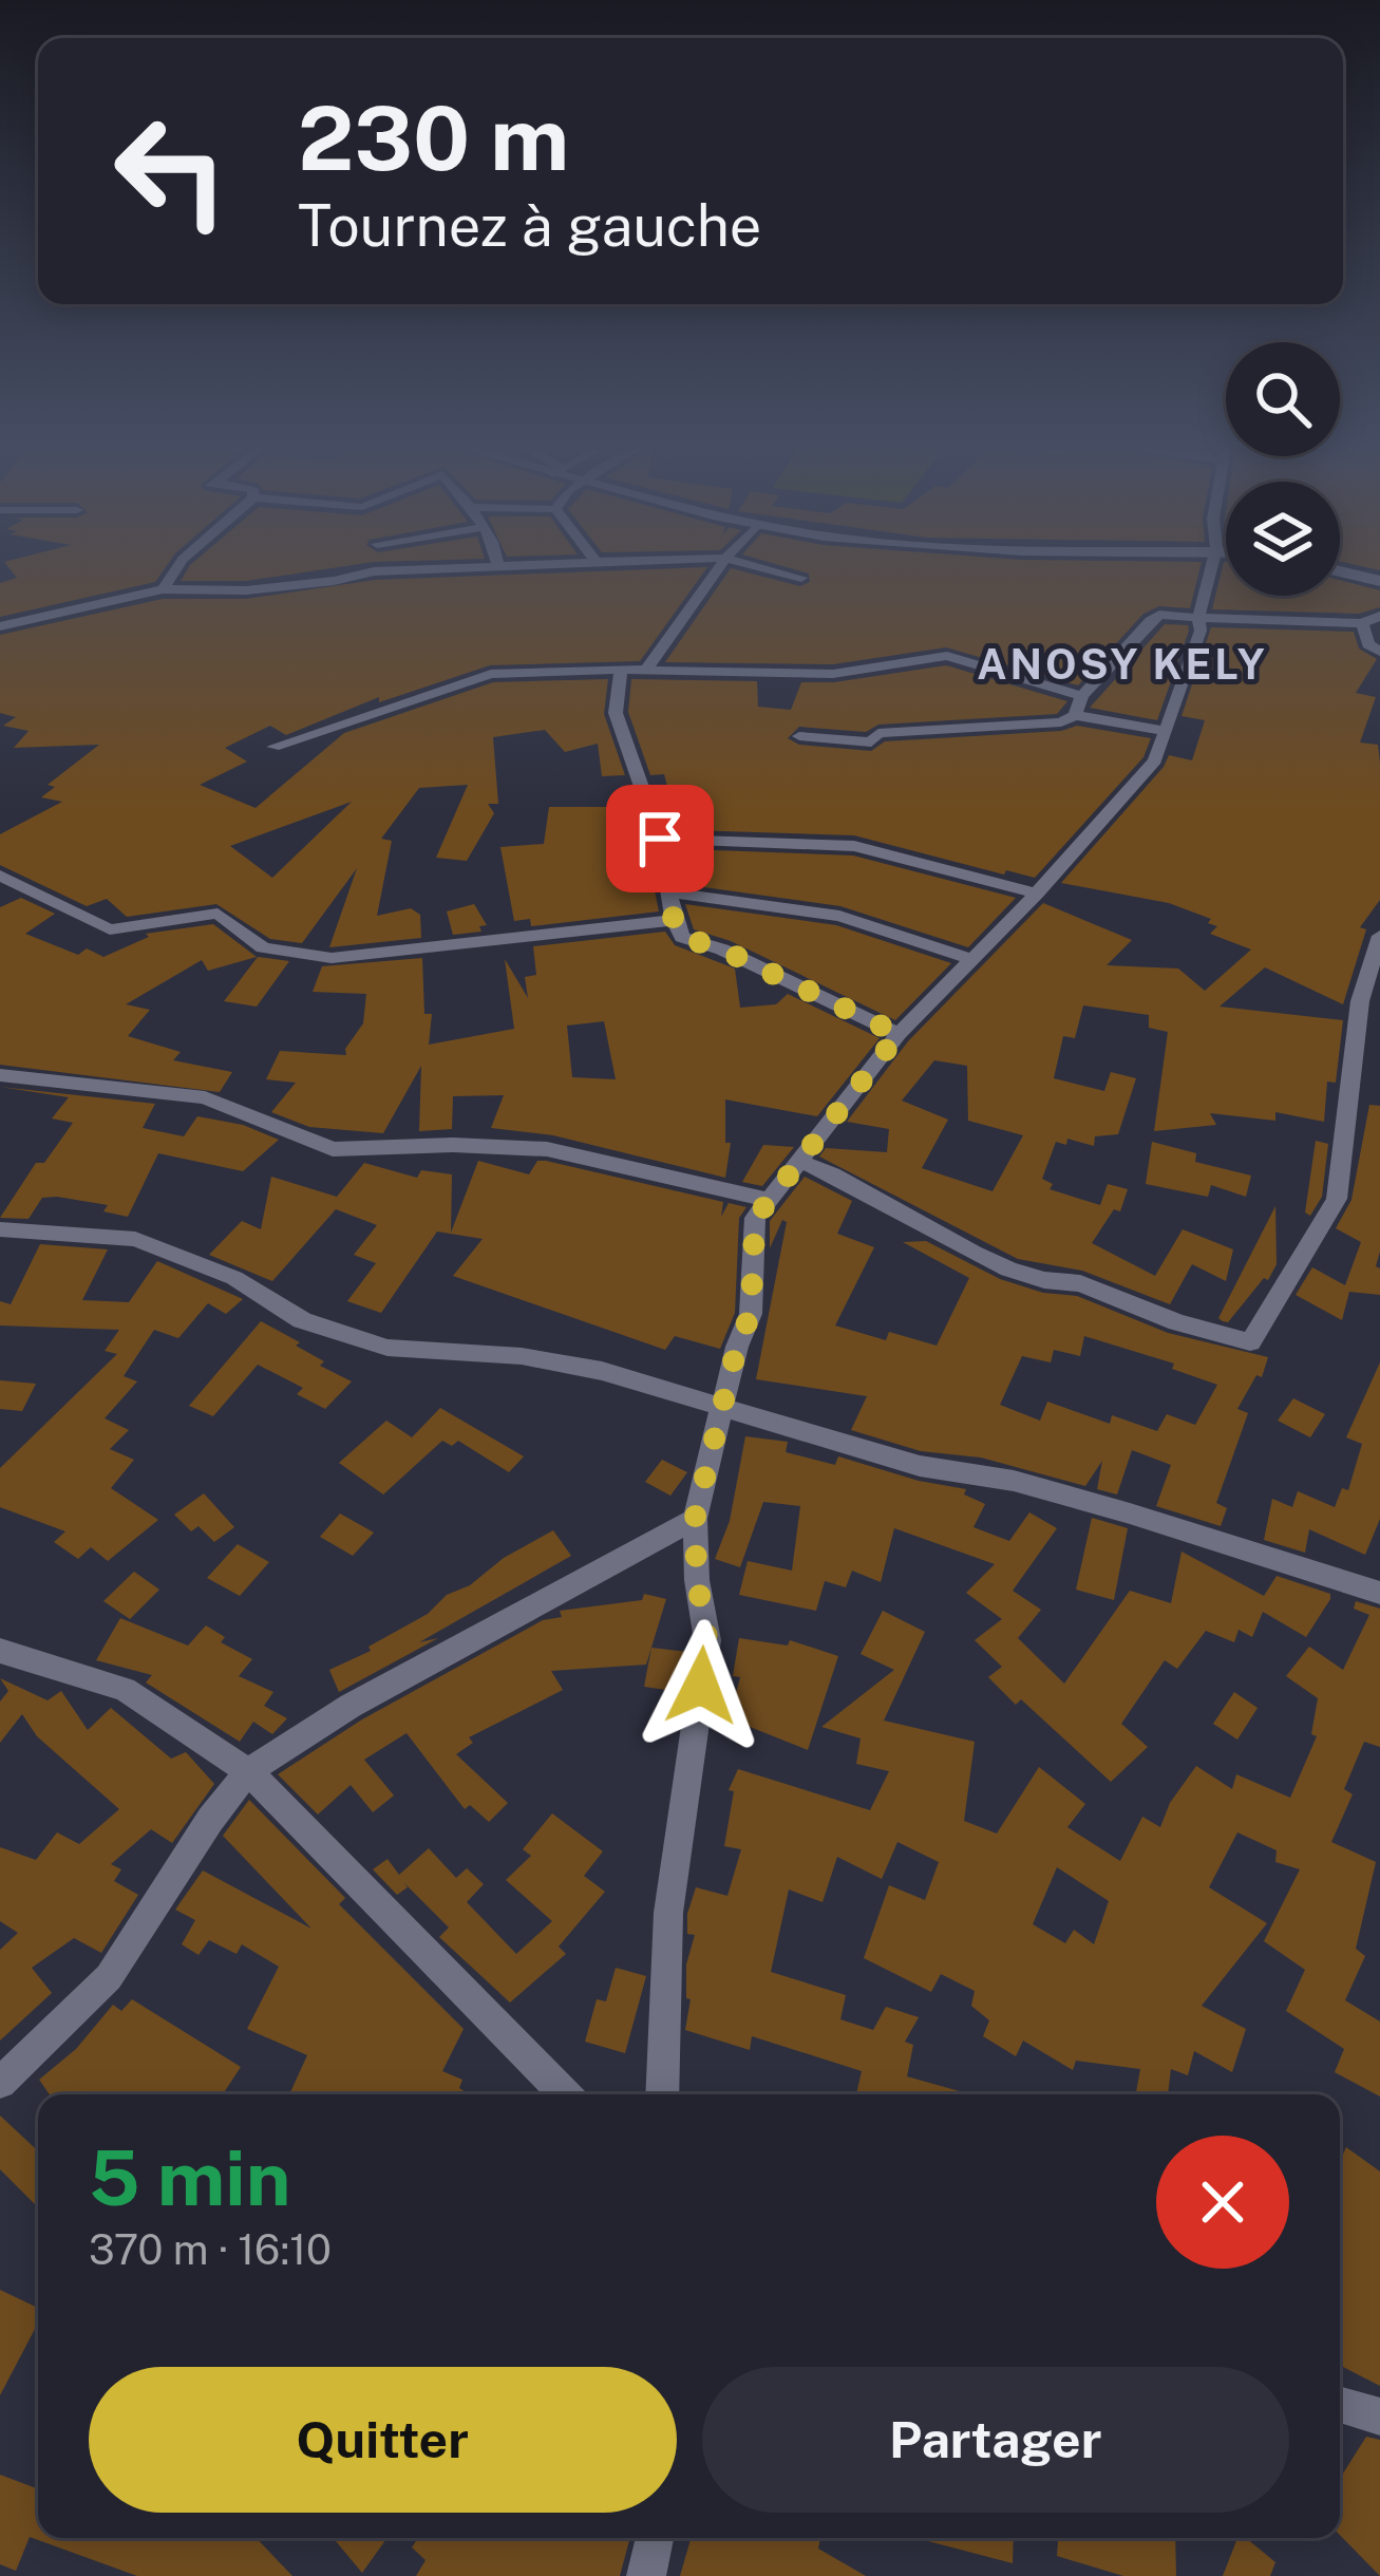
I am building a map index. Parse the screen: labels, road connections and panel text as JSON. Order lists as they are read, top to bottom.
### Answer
{
  "districts": ["ANOSY KELY"],
  "page": {
    "turn": ["230 m", "Tournez à gauche"],
    "heading": ["5 min", "370 m · 16:10"],
    "buttons": ["Quitter", "Partager"]
  }
}
